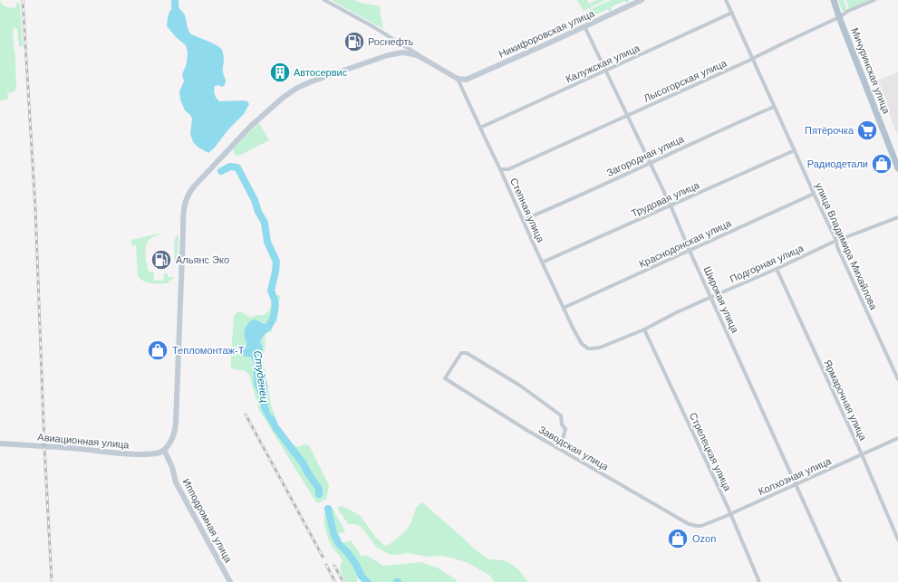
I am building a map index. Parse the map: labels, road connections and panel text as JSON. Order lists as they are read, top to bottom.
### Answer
{
  "streets": {
    "main road": [
      "Никифоровская улица",
      "Мичуринская улица",
      "Авиационная улица",
      "Ипподромная улица"
    ],
    "street": [
      "Калужская улица",
      "Лысогорская улица",
      "Загородная улица",
      "Трудовая улица",
      "Степная улица",
      "Краснодонская улица",
      "улица Владимира Михайлова",
      "Подгорная улица",
      "Широкая улица",
      "Ярмарочная улица",
      "Заводская улица",
      "Стрелецкая улица",
      "Колхозная улица"
    ]
  },
  "crossings": [
    ["Никифоровская улица", "Степная улица"],
    ["Никифоровская улица", "Широкая улица"],
    ["Калужская улица", "Степная улица"],
    ["Калужская улица", "улица Владимира Михайлова"],
    ["Калужская улица", "Широкая улица"],
    ["Мичуринская улица", "Лысогорская улица"],
    ["Лысогорская улица", "Степная улица"],
    ["Лысогорская улица", "улица Владимира Михайлова"],
    ["Лысогорская улица", "Широкая улица"],
    ["Загородная улица", "Степная улица"],
    ["Загородная улица", "улица Владимира Михайлова"],
    ["Загородная улица", "Широкая улица"],
    ["Трудовая улица", "Степная улица"],
    ["Трудовая улица", "улица Владимира Михайлова"],
    ["Трудовая улица", "Широкая улица"],
    ["Степная улица", "Краснодонская улица"],
    ["Степная улица", "Подгорная улица"],
    ["Краснодонская улица", "улица Владимира Михайлова"],
    ["Краснодонская улица", "Широкая улица"],
    ["улица Владимира Михайлова", "Подгорная улица"],
    ["Подгорная улица", "Широкая улица"],
    ["Подгорная улица", "Ярмарочная улица"],
    ["Подгорная улица", "Стрелецкая улица"],
    ["Широкая улица", "Колхозная улица"],
    ["Ярмарочная улица", "Колхозная улица"],
    ["Авиационная улица", "Ипподромная улица"],
    ["Заводская улица", "Колхозная улица"],
    ["Стрелецкая улица", "Колхозная улица"]
  ],
  "water": ["Студенец"],
  "places": {
    "fuel station": ["Роснефть", "Альянс Эко"],
    "building": ["Автосервис"],
    "supermarket": ["Пятёрочка"],
    "shop": ["Радиодетали", "Тепломонтаж-Т", "Ozon"]
  }
}
